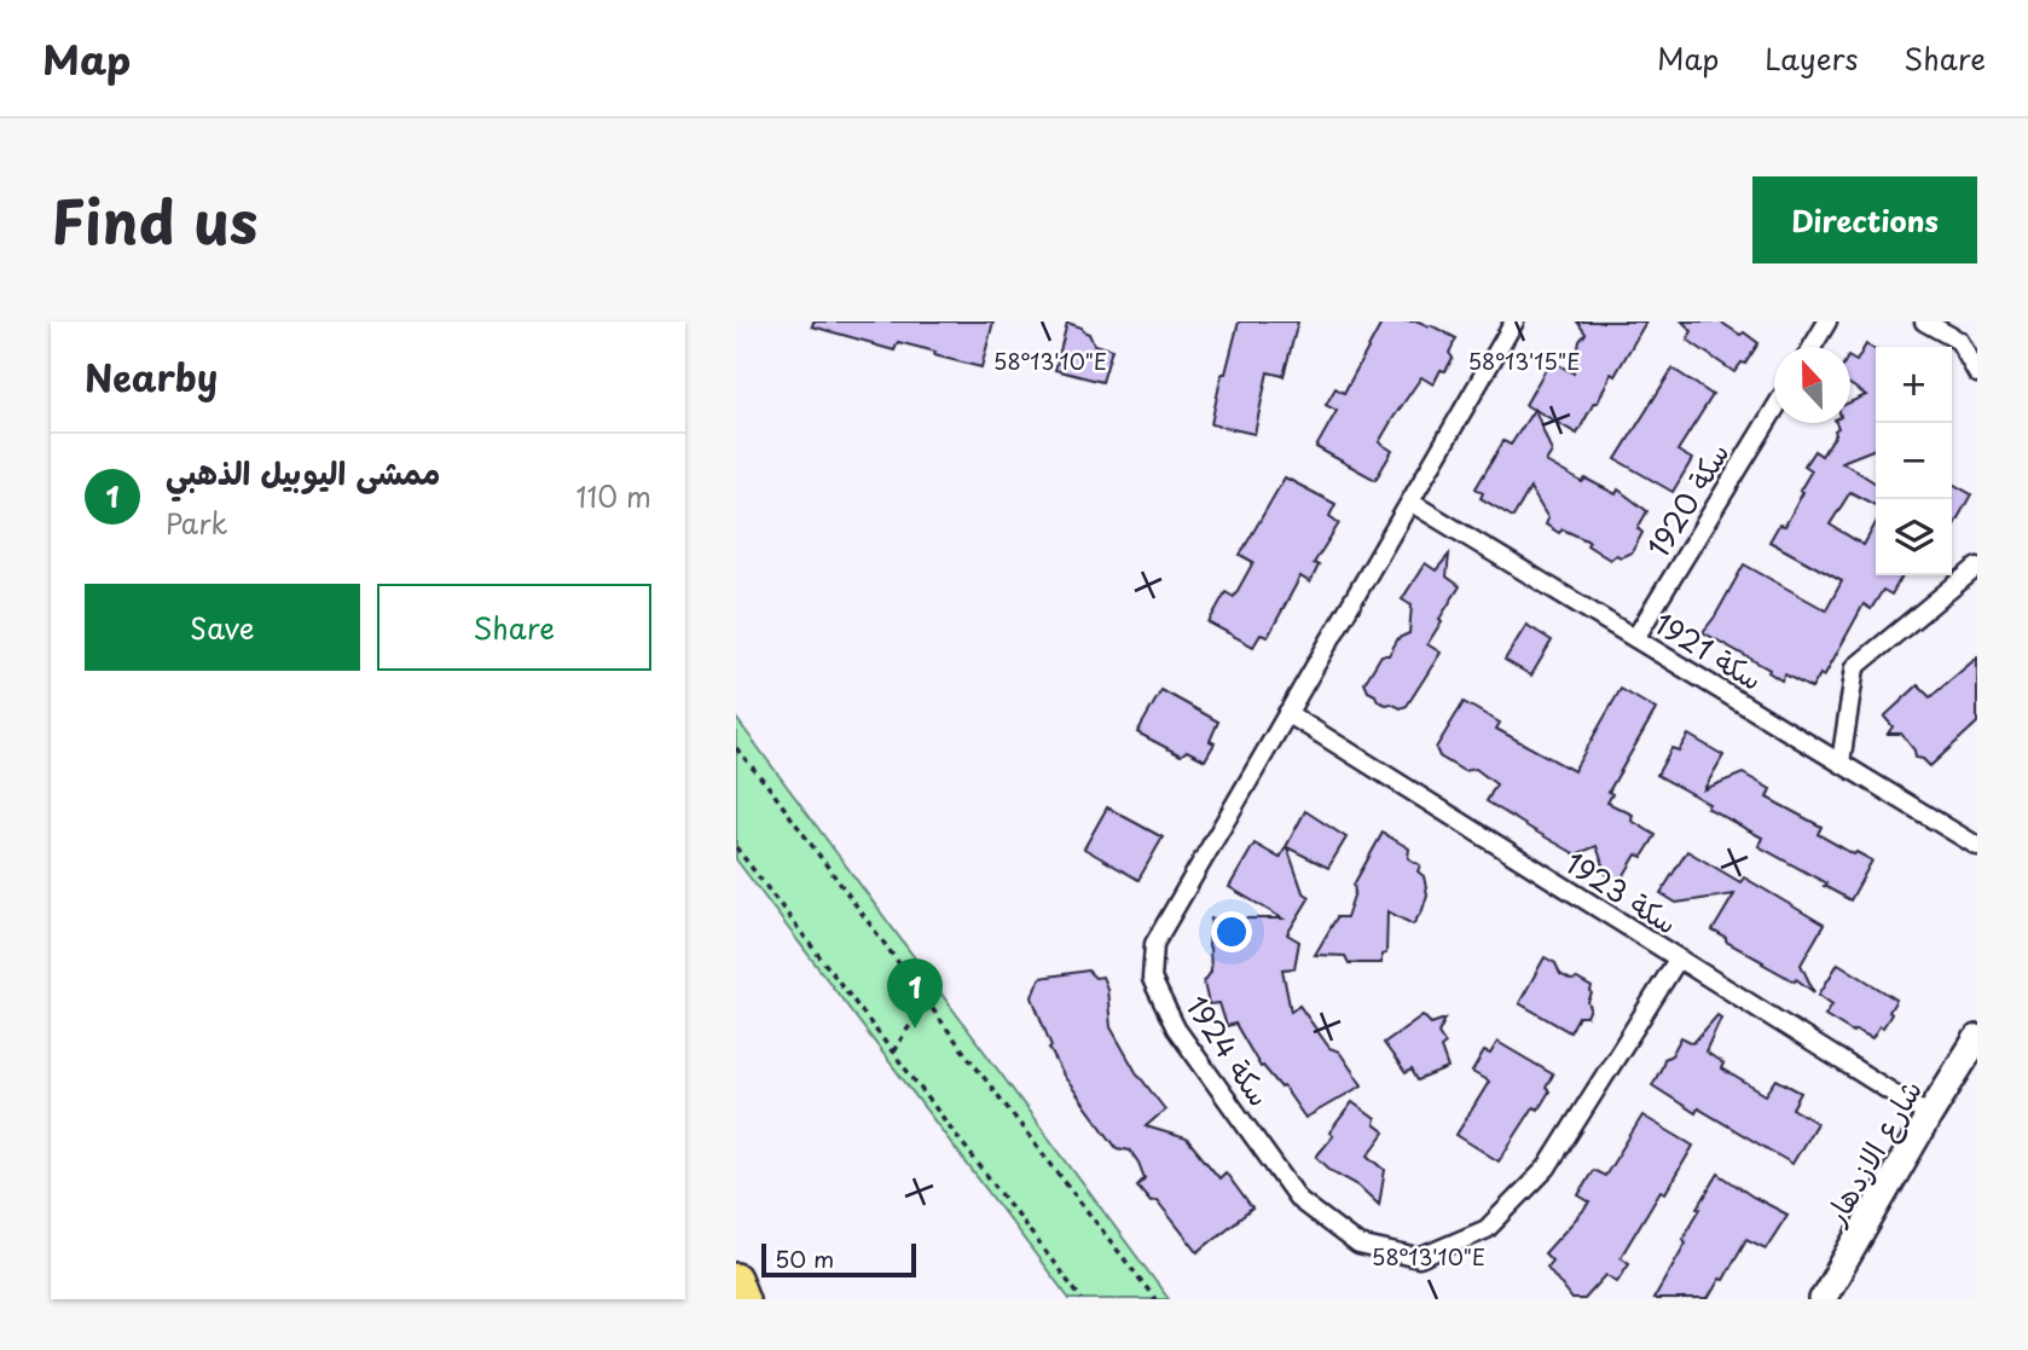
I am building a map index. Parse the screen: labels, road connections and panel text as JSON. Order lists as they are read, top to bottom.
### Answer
{
  "streets": {
    "street": [
      "سكة 1920",
      "سكة 1921",
      "سكة 1923",
      "سكة 1924",
      "شارع الازدهار"
    ]
  },
  "crossings": [
    ["سكة 1920", "سكة 1921"],
    ["سكة 1921", "سكة 1924"],
    ["سكة 1923", "سكة 1924"],
    ["سكة 1923", "شارع الازدهار"]
  ],
  "scale_bar": "50 m",
  "north": "top",
  "page": {
    "header": "Map",
    "nav": ["Map", "Layers", "Share"],
    "title": "Find us",
    "buttons": [
      "Directions",
      ["Save", "Share"]
    ],
    "heading": "Nearby",
    "map_buttons": ["+", "−"],
    "list": [
      {
        "mark": "1",
        "name": "ممشى اليوبيل الذهبي",
        "note": "Park",
        "value": "110 m"
      }
    ],
    "pins": "1",
    "scale": "50 m"
  },
  "coordinates": ["58°13'10\"E", "58°13'15\"E"]
}
